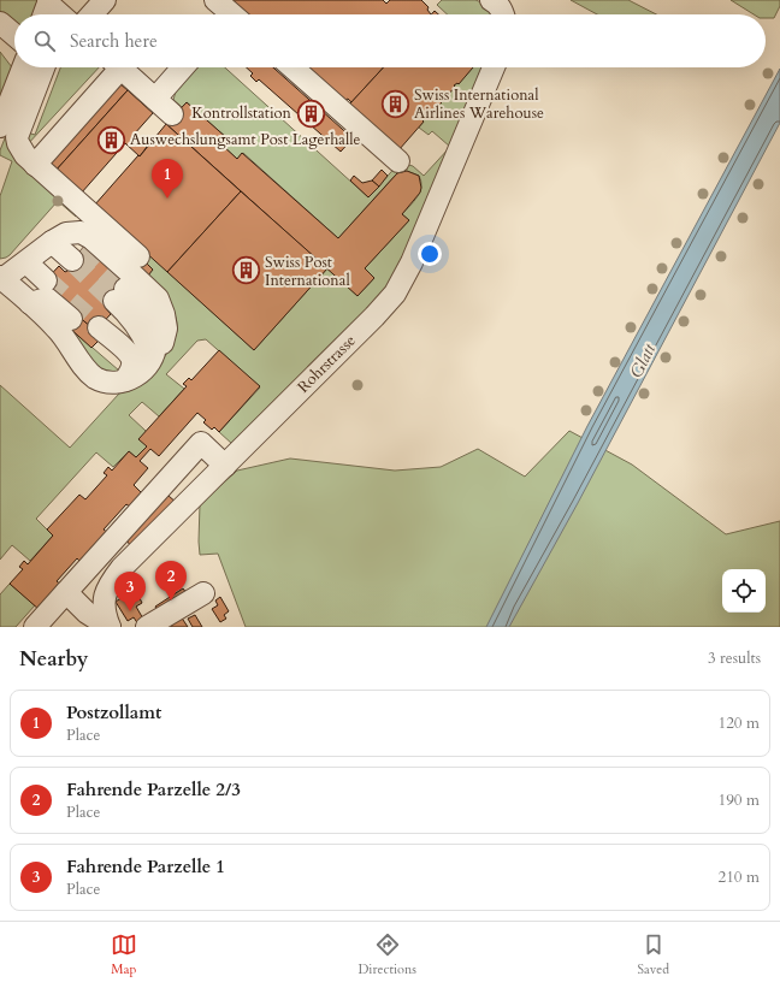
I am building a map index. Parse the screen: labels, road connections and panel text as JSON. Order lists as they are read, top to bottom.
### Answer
{
  "streets": {
    "lane": ["Rohrstrasse"]
  },
  "water": ["Glatt"],
  "places": {
    "building": [
      "Swiss International Airlines Warehouse",
      "Kontrollstation",
      "Auswechslungsamt Post Lagerhalle",
      "Swiss Post International"
    ]
  },
  "page": {
    "search": "Search here",
    "pins": ["1", "2", "3"],
    "heading": ["Nearby", "3 results"],
    "list": [
      {
        "mark": "1",
        "name": "Postzollamt",
        "note": "Place",
        "value": "120 m"
      },
      {
        "mark": "2",
        "name": "Fahrende Parzelle 2/3",
        "note": "Place",
        "value": "190 m"
      },
      {
        "mark": "3",
        "name": "Fahrende Parzelle 1",
        "note": "Place",
        "value": "210 m"
      }
    ],
    "nav": ["Map", "Directions", "Saved"]
  }
}
